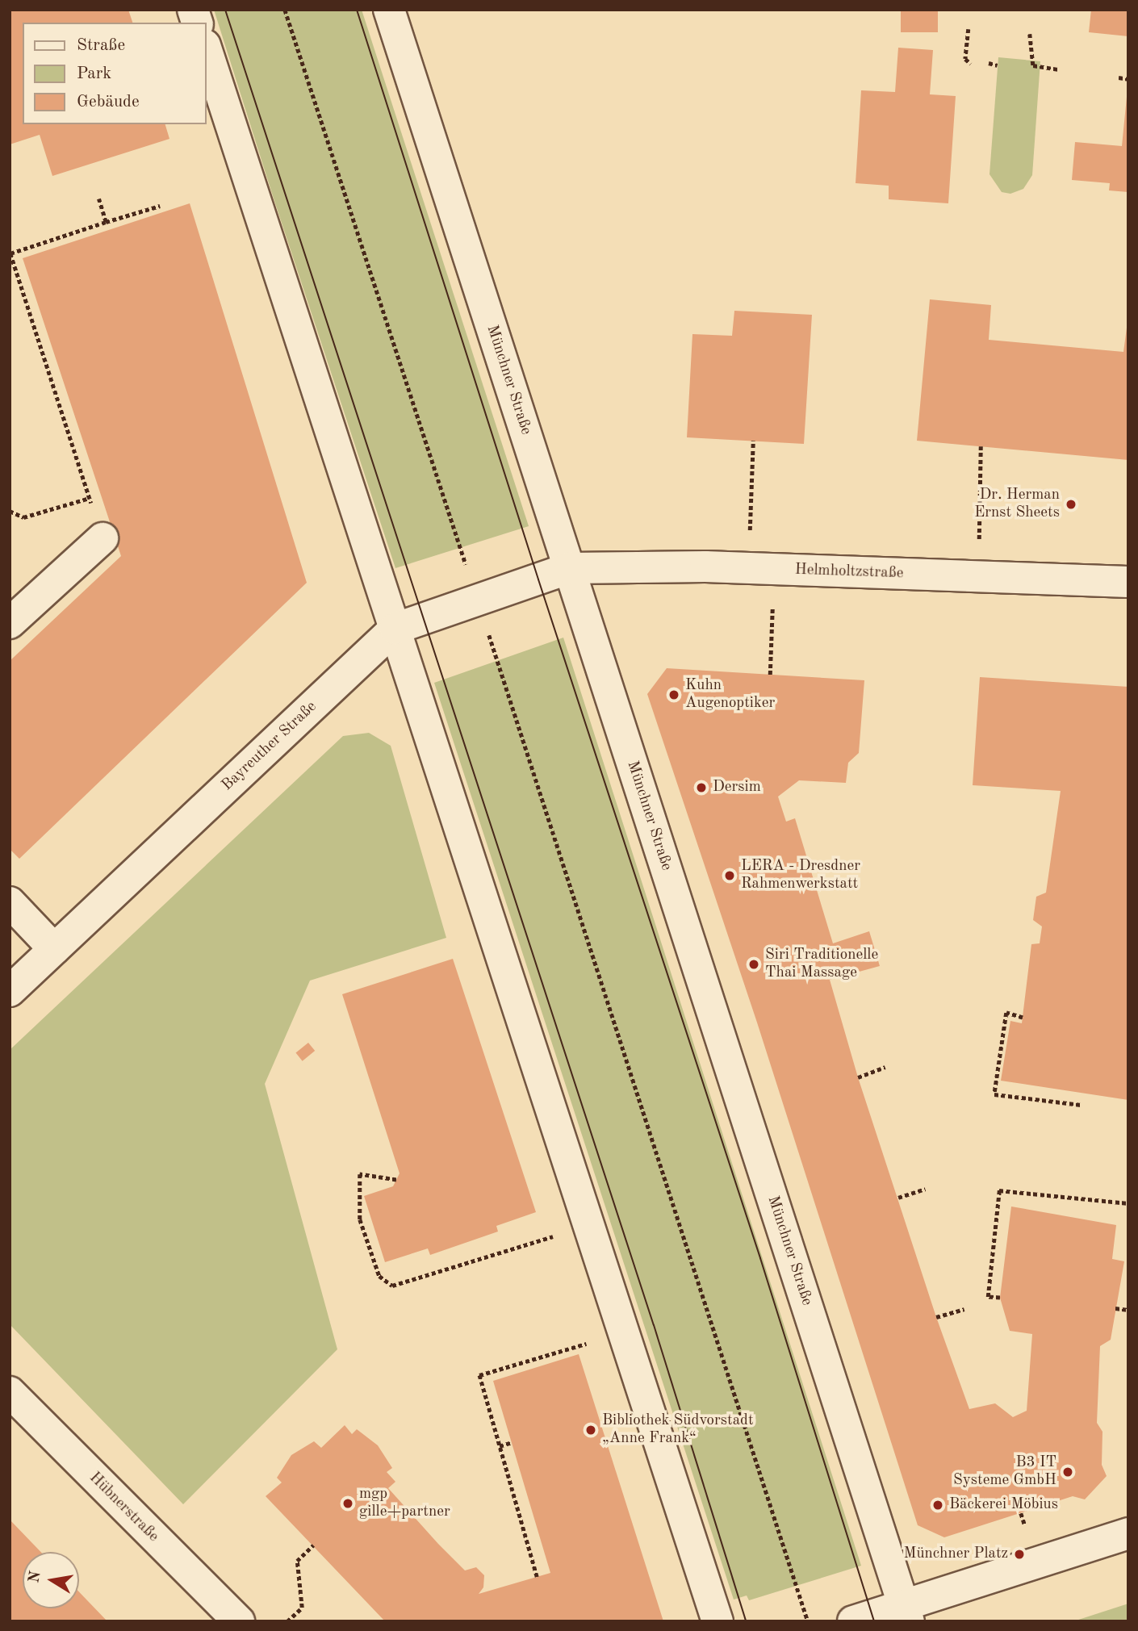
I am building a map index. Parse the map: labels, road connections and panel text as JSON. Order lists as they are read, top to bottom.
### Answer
{
  "streets": {
    "street": [
      "Münchner Straße",
      "Helmholtzstraße",
      "Bayreuther Straße",
      "Hübnerstraße"
    ]
  },
  "crossings": [
    ["Münchner Straße", "Helmholtzstraße"],
    ["Münchner Straße", "Bayreuther Straße"],
    ["Helmholtzstraße", "Bayreuther Straße"]
  ],
  "places": [
    "Dr. Herman Ernst Sheets",
    "Kuhn Augenoptiker",
    "Dersim",
    "LERA - Dresdner Rahmenwerkstatt",
    "Siri Traditionelle Thai Massage",
    "Bibliothek Südvorstadt „Anne Frank“",
    "B3 IT Systeme GmbH",
    "mgp gille+partner",
    "Bäckerei Möbius",
    "Münchner Platz"
  ],
  "legend": ["Straße", "Park", "Gebäude"],
  "north": "left"
}
